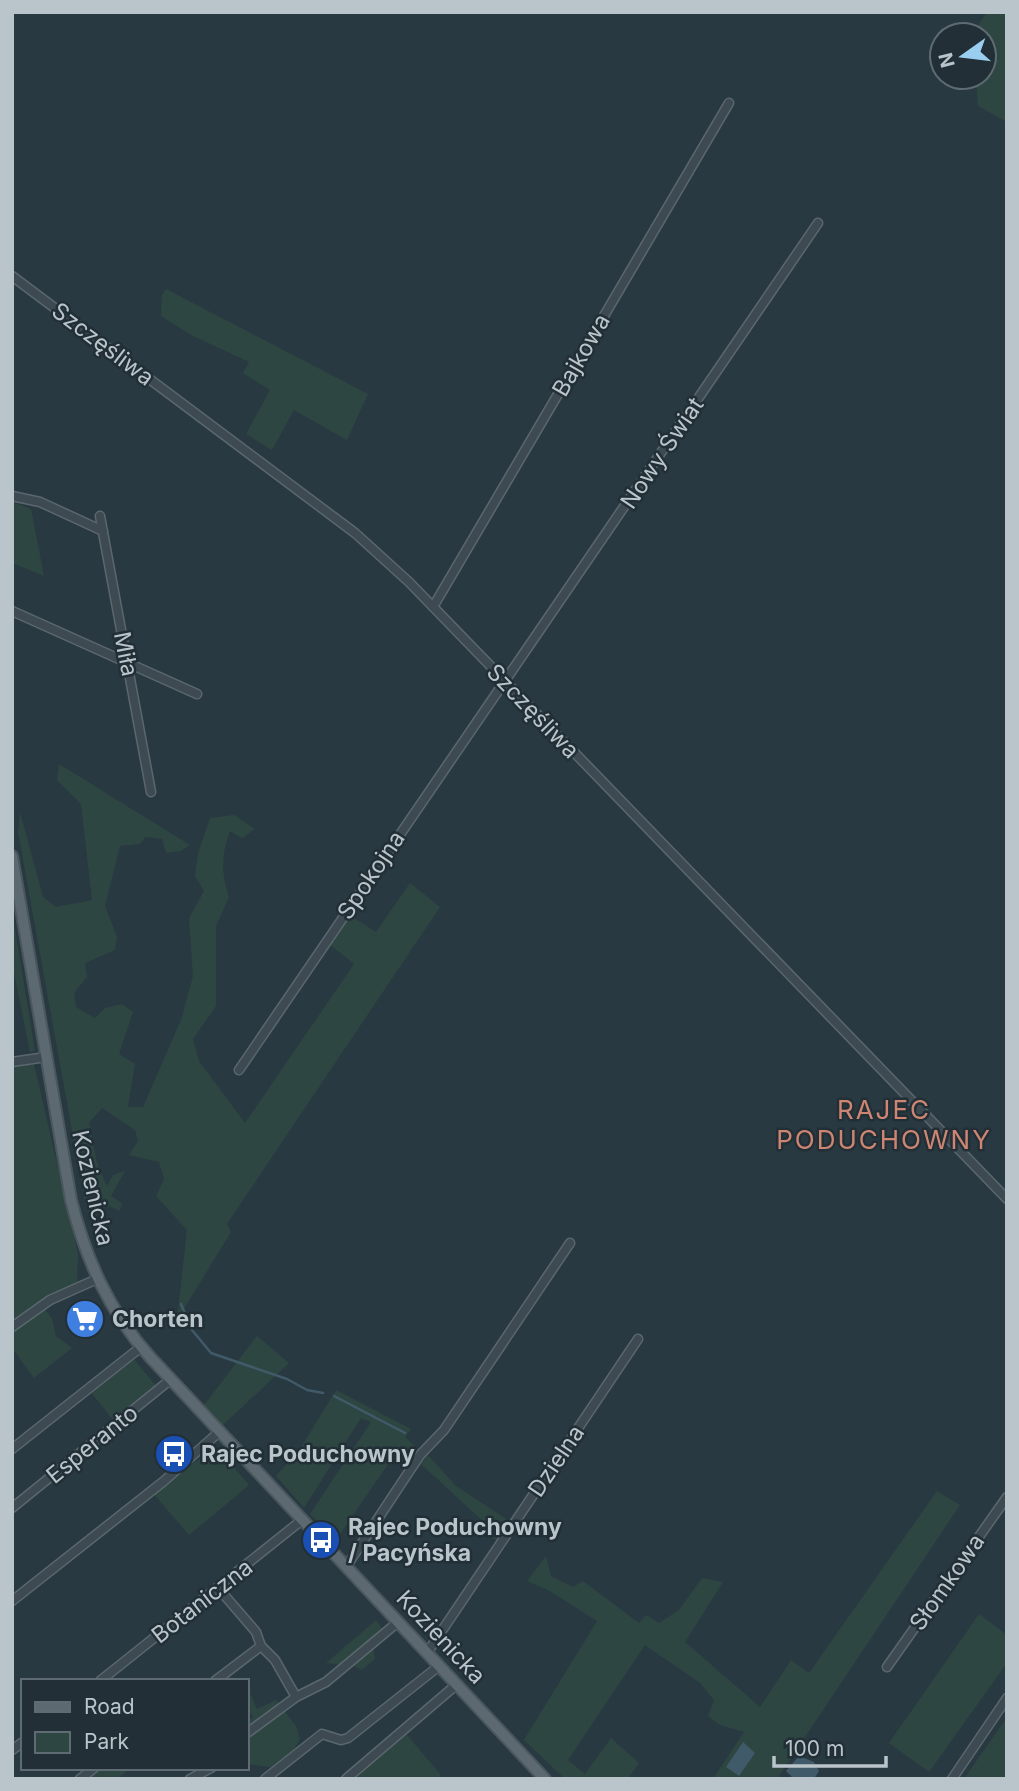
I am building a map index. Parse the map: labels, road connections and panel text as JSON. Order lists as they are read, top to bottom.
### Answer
{
  "streets": {
    "main road": ["Kozienicka"],
    "street": [
      "Szczęśliwa",
      "Bajkowa",
      "Nowy Świat",
      "Miła",
      "Spokojna",
      "Esperanto",
      "Dzielna",
      "Słomkowa",
      "Botaniczna"
    ]
  },
  "crossings": [
    ["Szczęśliwa", "Bajkowa"],
    ["Szczęśliwa", "Nowy Świat"],
    ["Szczęśliwa", "Spokojna"],
    ["Nowy Świat", "Spokojna"],
    ["Kozienicka", "Esperanto"],
    ["Kozienicka", "Dzielna"],
    ["Kozienicka", "Botaniczna"]
  ],
  "districts": ["RAJEC PODUCHOWNY"],
  "places": {
    "supermarket": ["Chorten"],
    "bus stop": ["Rajec Poduchowny", "Rajec Poduchowny / Pacyńska"]
  },
  "legend": ["Road", "Park"],
  "scale_bar": "100 m",
  "north": "left"
}
